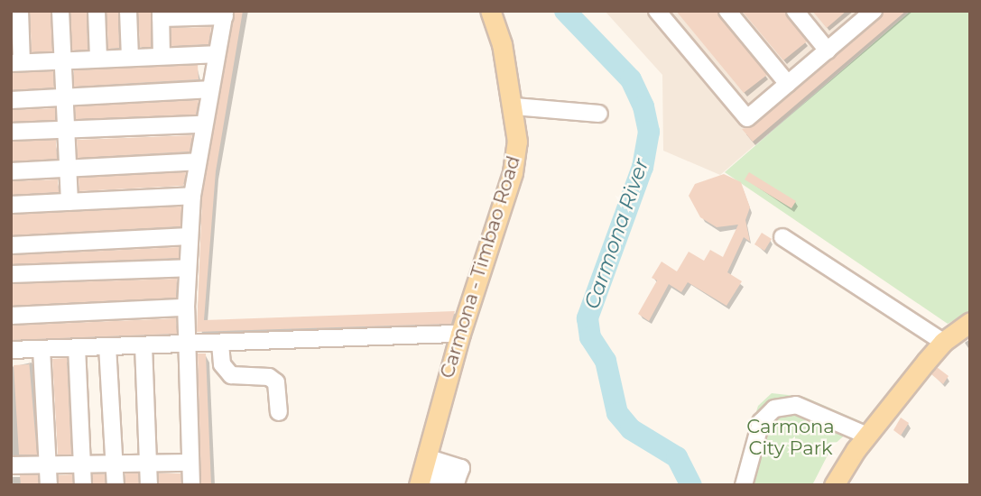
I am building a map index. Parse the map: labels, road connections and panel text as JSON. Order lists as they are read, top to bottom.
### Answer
{
  "streets": {
    "main road": ["Carmona - Timbao Road"]
  },
  "water": ["Carmona River"],
  "parks": ["Carmona City Park"]
}
